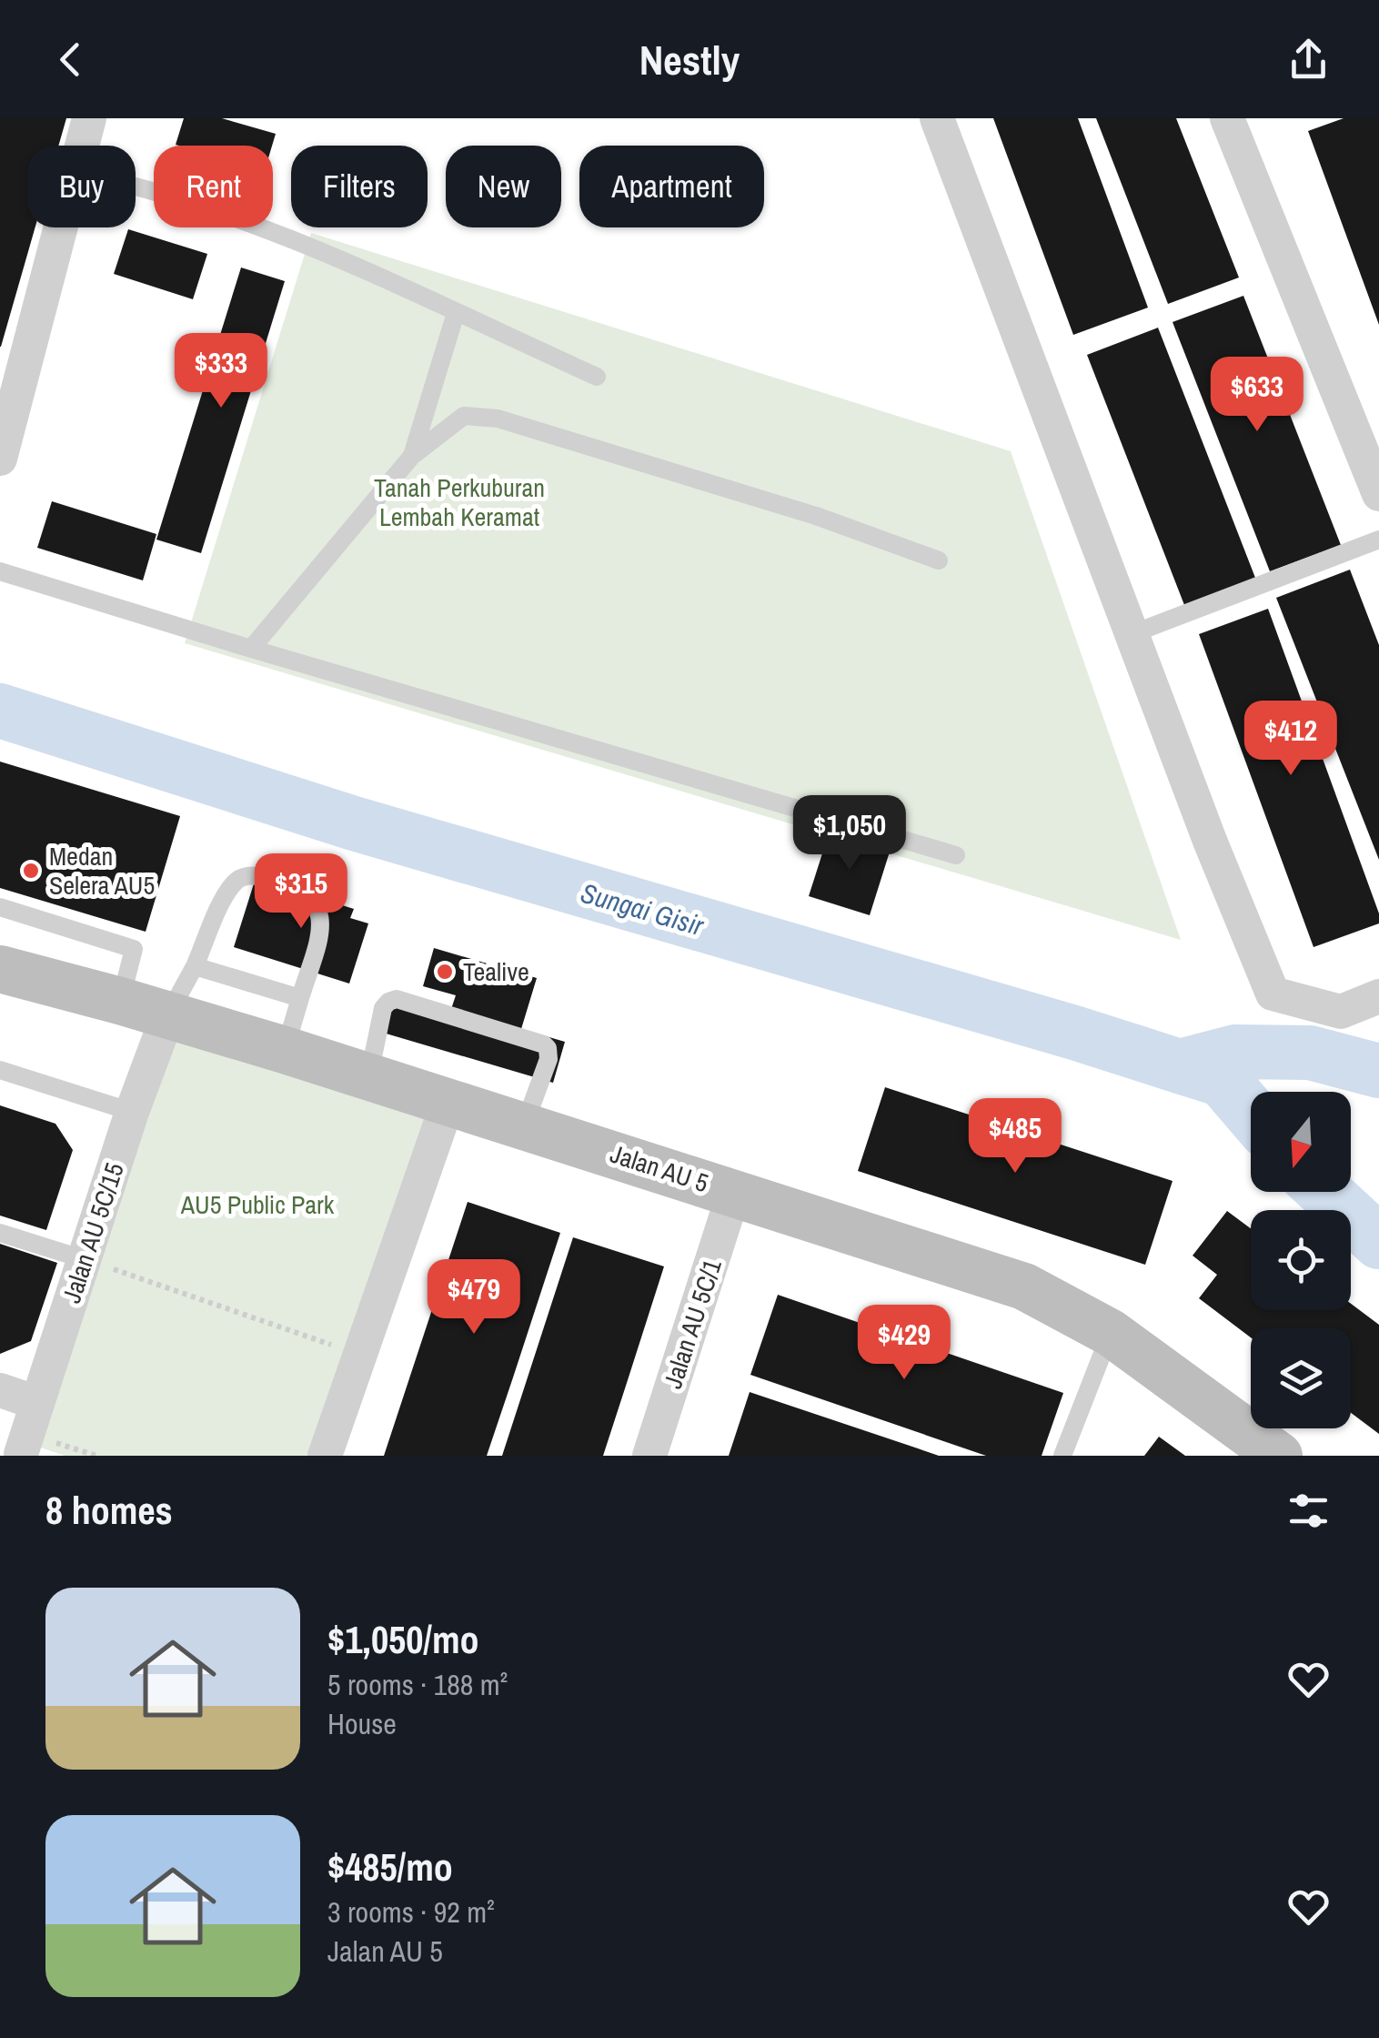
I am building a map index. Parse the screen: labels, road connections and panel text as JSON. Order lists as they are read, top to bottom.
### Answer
{
  "streets": {
    "main road": ["Jalan AU 5"],
    "street": ["Jalan AU 5C/15", "Jalan AU 5C/1"]
  },
  "crossings": [
    ["Jalan AU 5", "Jalan AU 5C/15"],
    ["Jalan AU 5", "Jalan AU 5C/1"]
  ],
  "water": ["Sungai Gisir"],
  "parks": ["Tanah Perkuburan Lembah Keramat", "AU5 Public Park"],
  "places": ["Medan Selera AU5", "Tealive"],
  "north": "bottom",
  "page": {
    "header": "Nestly",
    "chip": [
      "Buy",
      "Rent",
      "Filters",
      "New",
      "Apartment"
    ],
    "price": [
      "$333",
      "$633",
      "$412",
      "$1,050",
      "$315",
      "$485",
      "$479",
      "$429"
    ],
    "heading": "8 homes",
    "list": [
      {
        "name": "$1,050/mo",
        "note": "5 rooms · 188 m² · House"
      },
      {
        "name": "$485/mo",
        "note": "3 rooms · 92 m² · Jalan AU 5"
      }
    ]
  }
}
